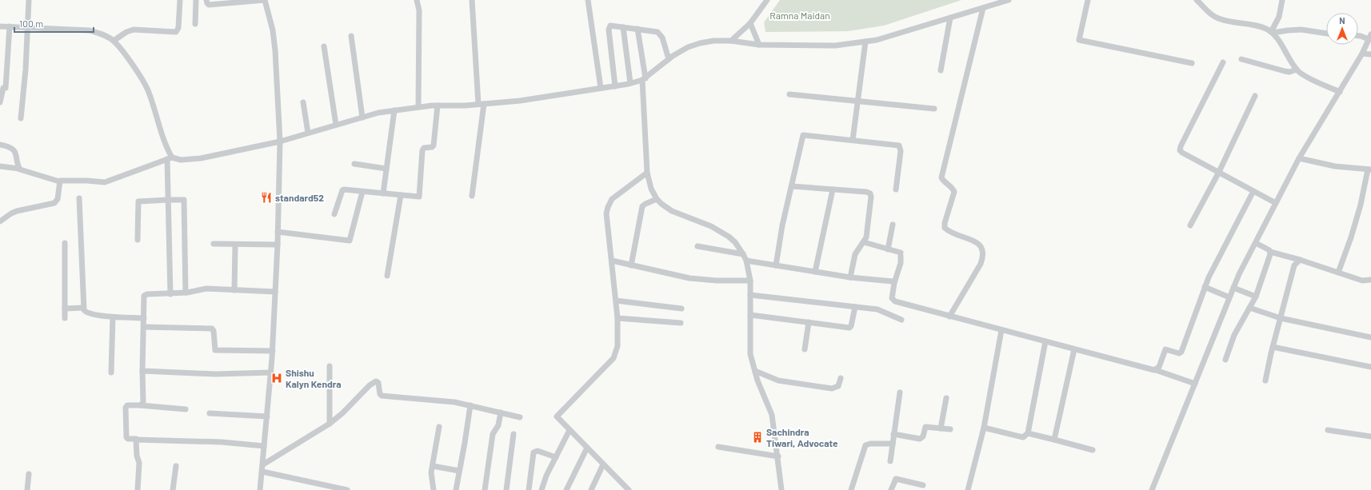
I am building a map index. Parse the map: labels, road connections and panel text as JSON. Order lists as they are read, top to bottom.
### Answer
{
  "parks": ["Ramna Maidan"],
  "places": {
    "restaurant": ["standard52"],
    "hospital": ["Shishu Kalyn Kendra"],
    "building": ["Sachindra Tiwari, Advocate"]
  },
  "scale_bar": "100 m",
  "north": "top"
}
